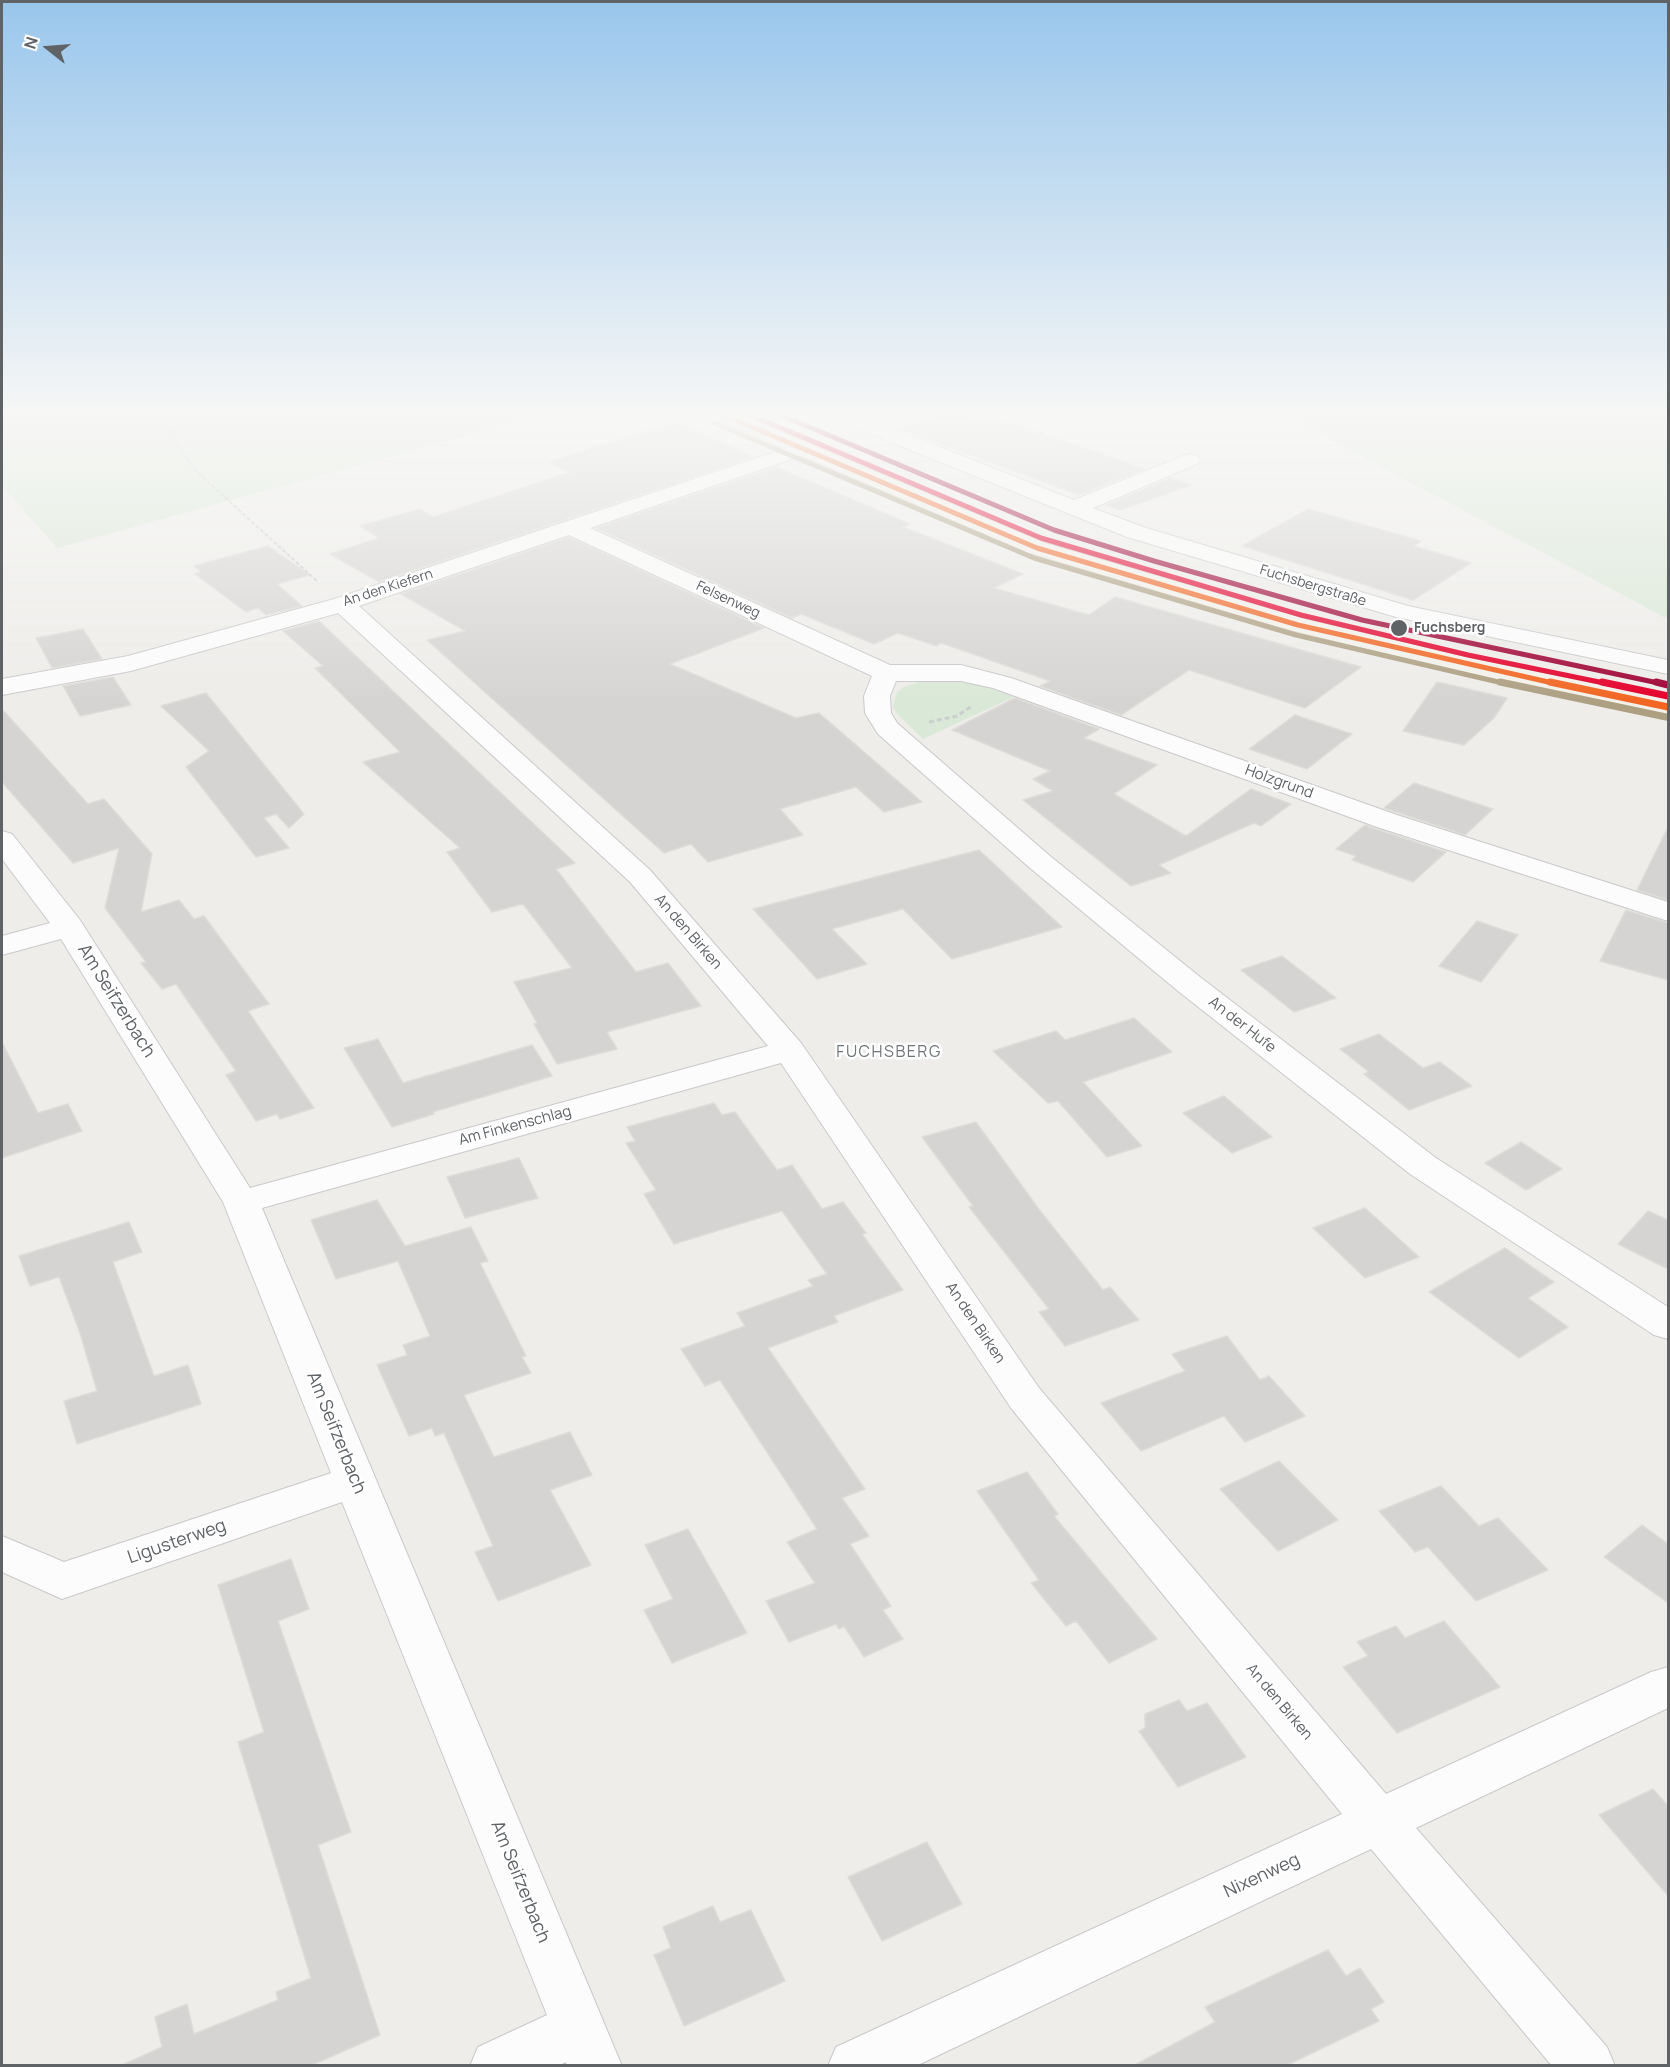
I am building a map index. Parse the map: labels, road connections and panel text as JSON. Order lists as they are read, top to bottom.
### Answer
{
  "streets": {
    "street": [
      "Fuchsbergstraße",
      "An den Kiefern",
      "Felsenweg",
      "Holzgrund",
      "An den Birken",
      "Am Seifzerbach",
      "An der Hufe",
      "Am Finkenschlag",
      "Ligusterweg",
      "Nixenweg"
    ]
  },
  "crossings": [
    ["An den Kiefern", "Felsenweg"],
    ["An den Kiefern", "An den Birken"],
    ["Felsenweg", "Holzgrund"],
    ["Felsenweg", "An der Hufe"],
    ["Holzgrund", "An der Hufe"],
    ["An den Birken", "Am Finkenschlag"],
    ["An den Birken", "Nixenweg"],
    ["Am Seifzerbach", "Am Finkenschlag"],
    ["Am Seifzerbach", "Ligusterweg"]
  ],
  "districts": ["FUCHSBERG"],
  "places": ["Fuchsberg"],
  "north": "left"
}
